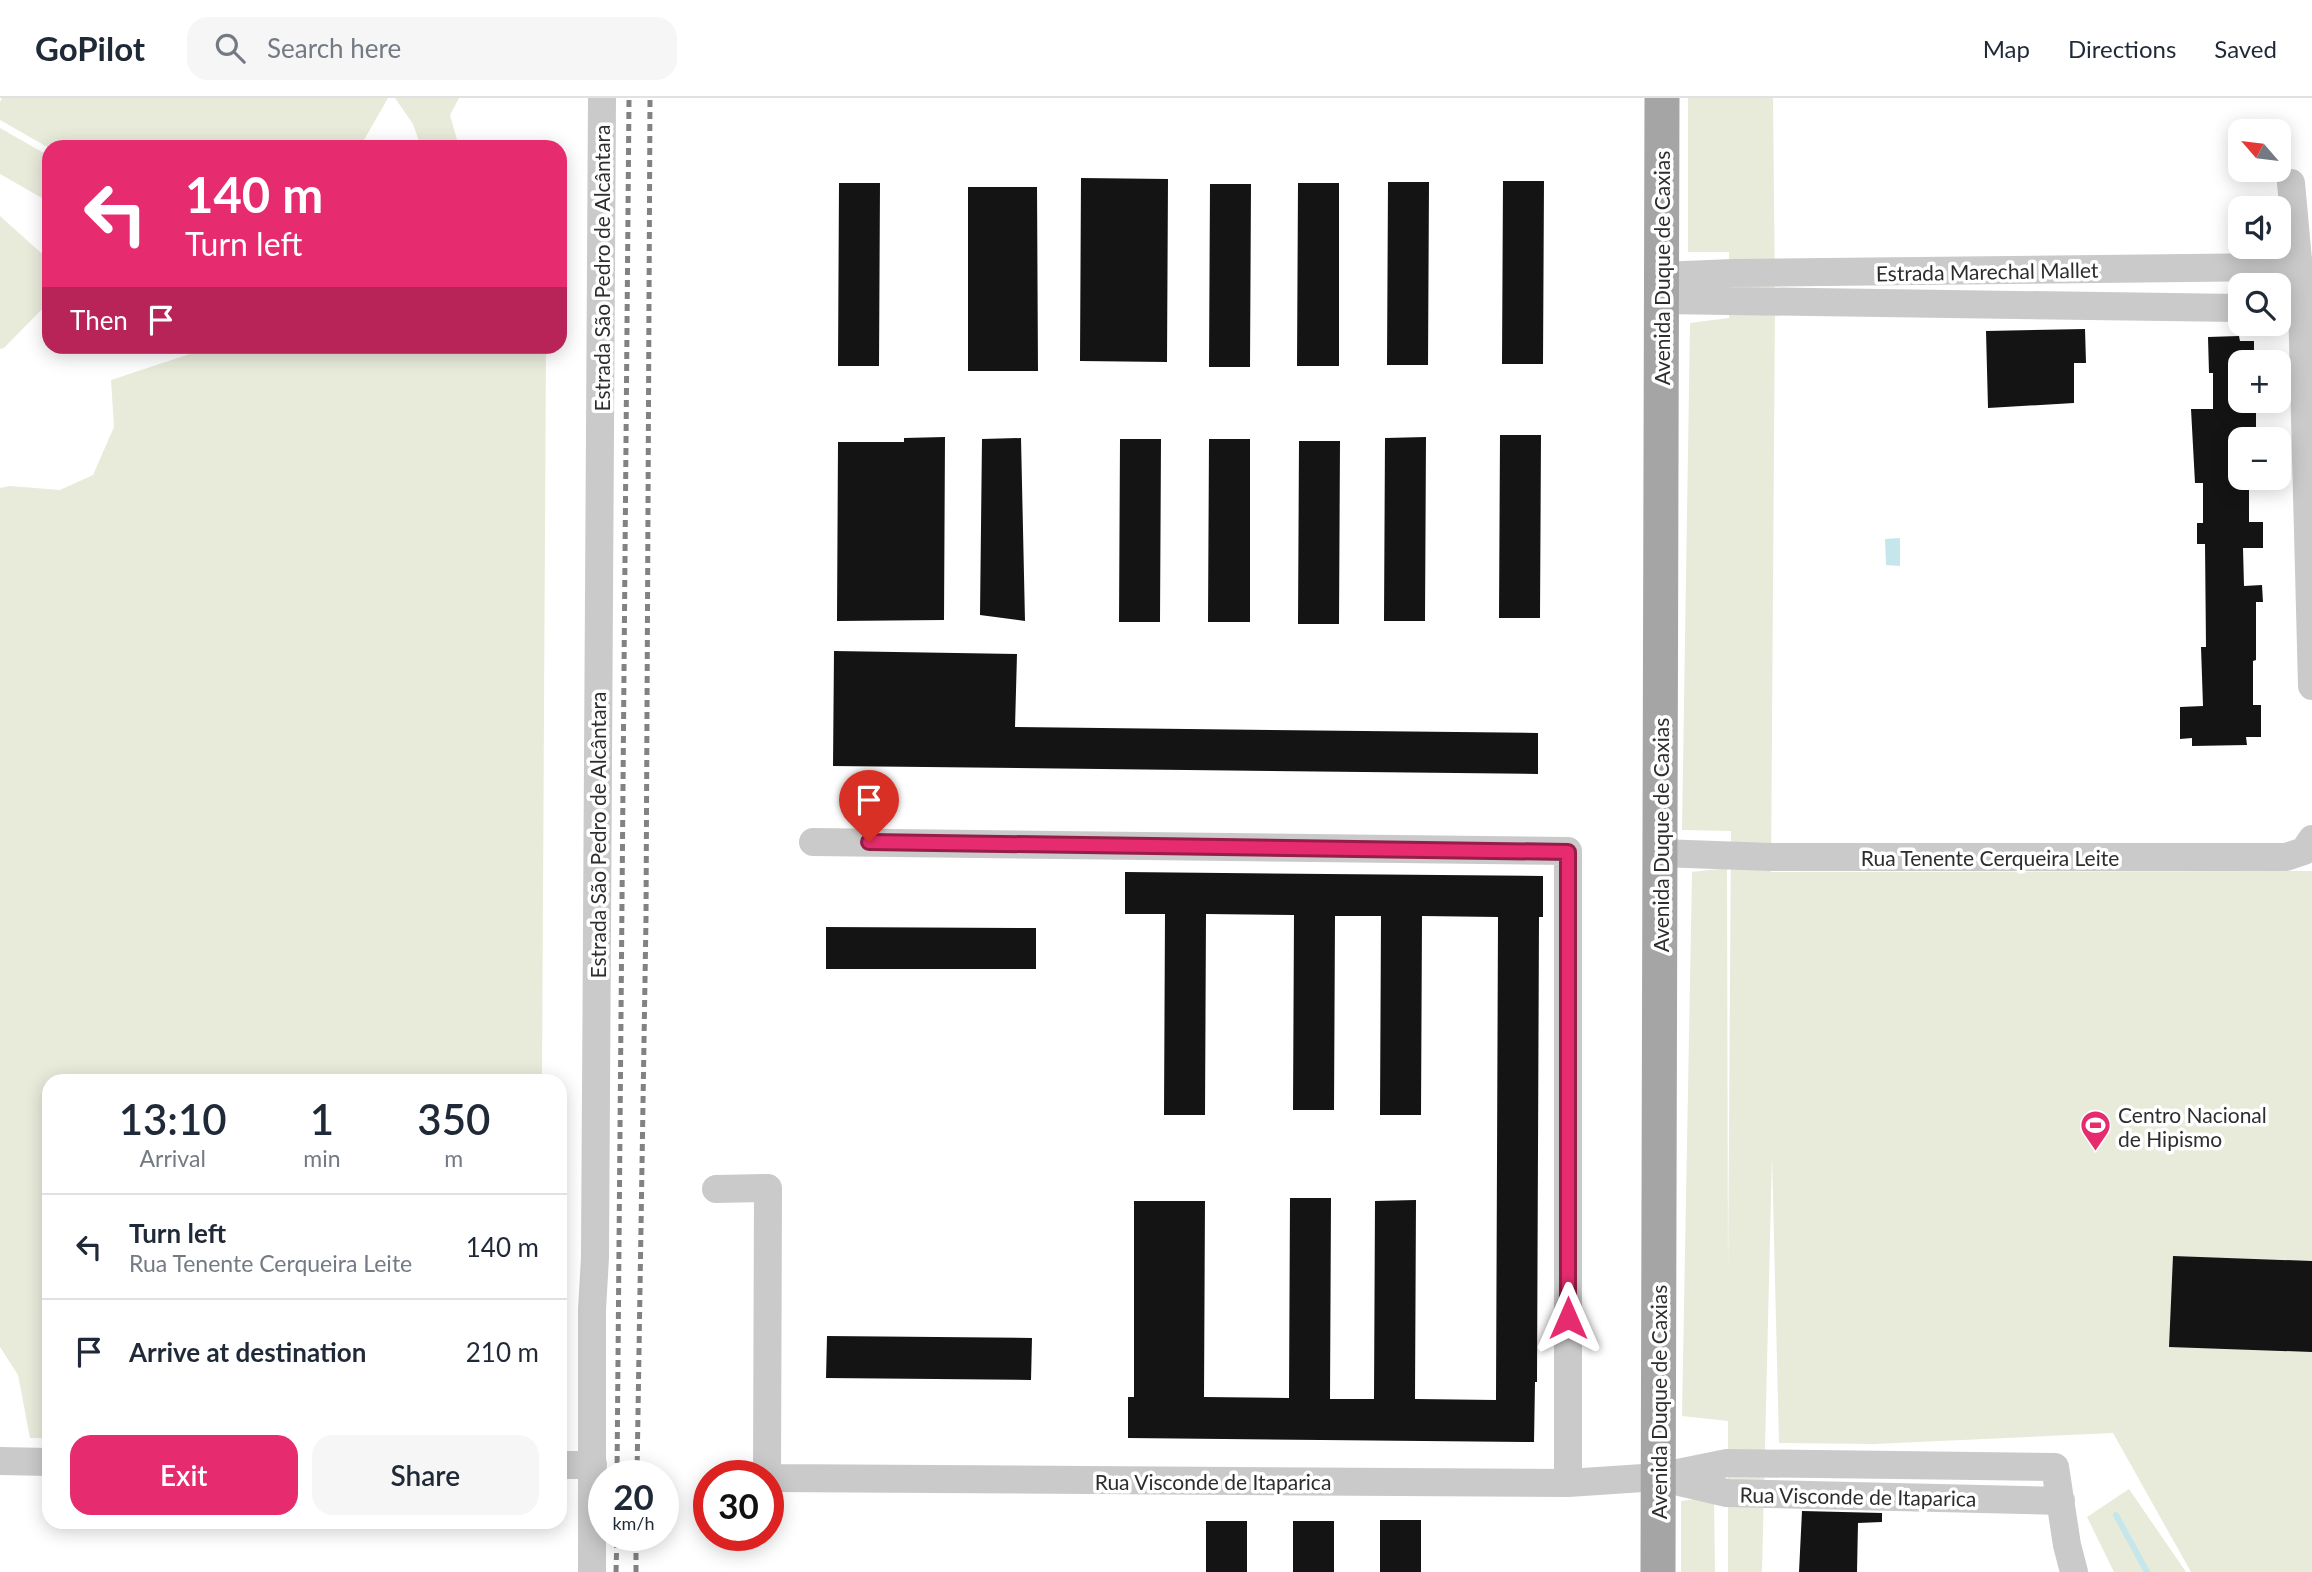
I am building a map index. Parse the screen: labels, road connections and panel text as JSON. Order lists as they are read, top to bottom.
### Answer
{
  "streets": {
    "main road": ["Avenida Duque de Caxias"],
    "street": [
      "Estrada São Pedro de Alcântara",
      "Estrada Marechal Mallet",
      "Rua Tenente Cerqueira Leite",
      "Rua Visconde de Itaparica"
    ]
  },
  "crossings": [
    ["Avenida Duque de Caxias", "Estrada Marechal Mallet"],
    ["Avenida Duque de Caxias", "Rua Tenente Cerqueira Leite"],
    ["Avenida Duque de Caxias", "Rua Visconde de Itaparica"]
  ],
  "places": {
    "sports": ["Centro Nacional de Hipismo"]
  },
  "north": "top left",
  "page": {
    "header": "GoPilot",
    "search": "Search here",
    "nav": ["Map", "Directions", "Saved"],
    "map_buttons": ["+", "−"],
    "turn": ["140 m", "Turn left"],
    "then": "Then",
    "eta": [
      "13:10",
      "Arrival",
      "1",
      "min",
      "350",
      "m"
    ],
    "list": [
      {
        "name": "Turn left",
        "note": "Rua Tenente Cerqueira Leite",
        "value": "140 m"
      },
      {
        "name": "Arrive at destination",
        "value": "210 m"
      }
    ],
    "buttons": ["Exit", "Share"],
    "speed": "20 km/h",
    "limit": "30"
  }
}
